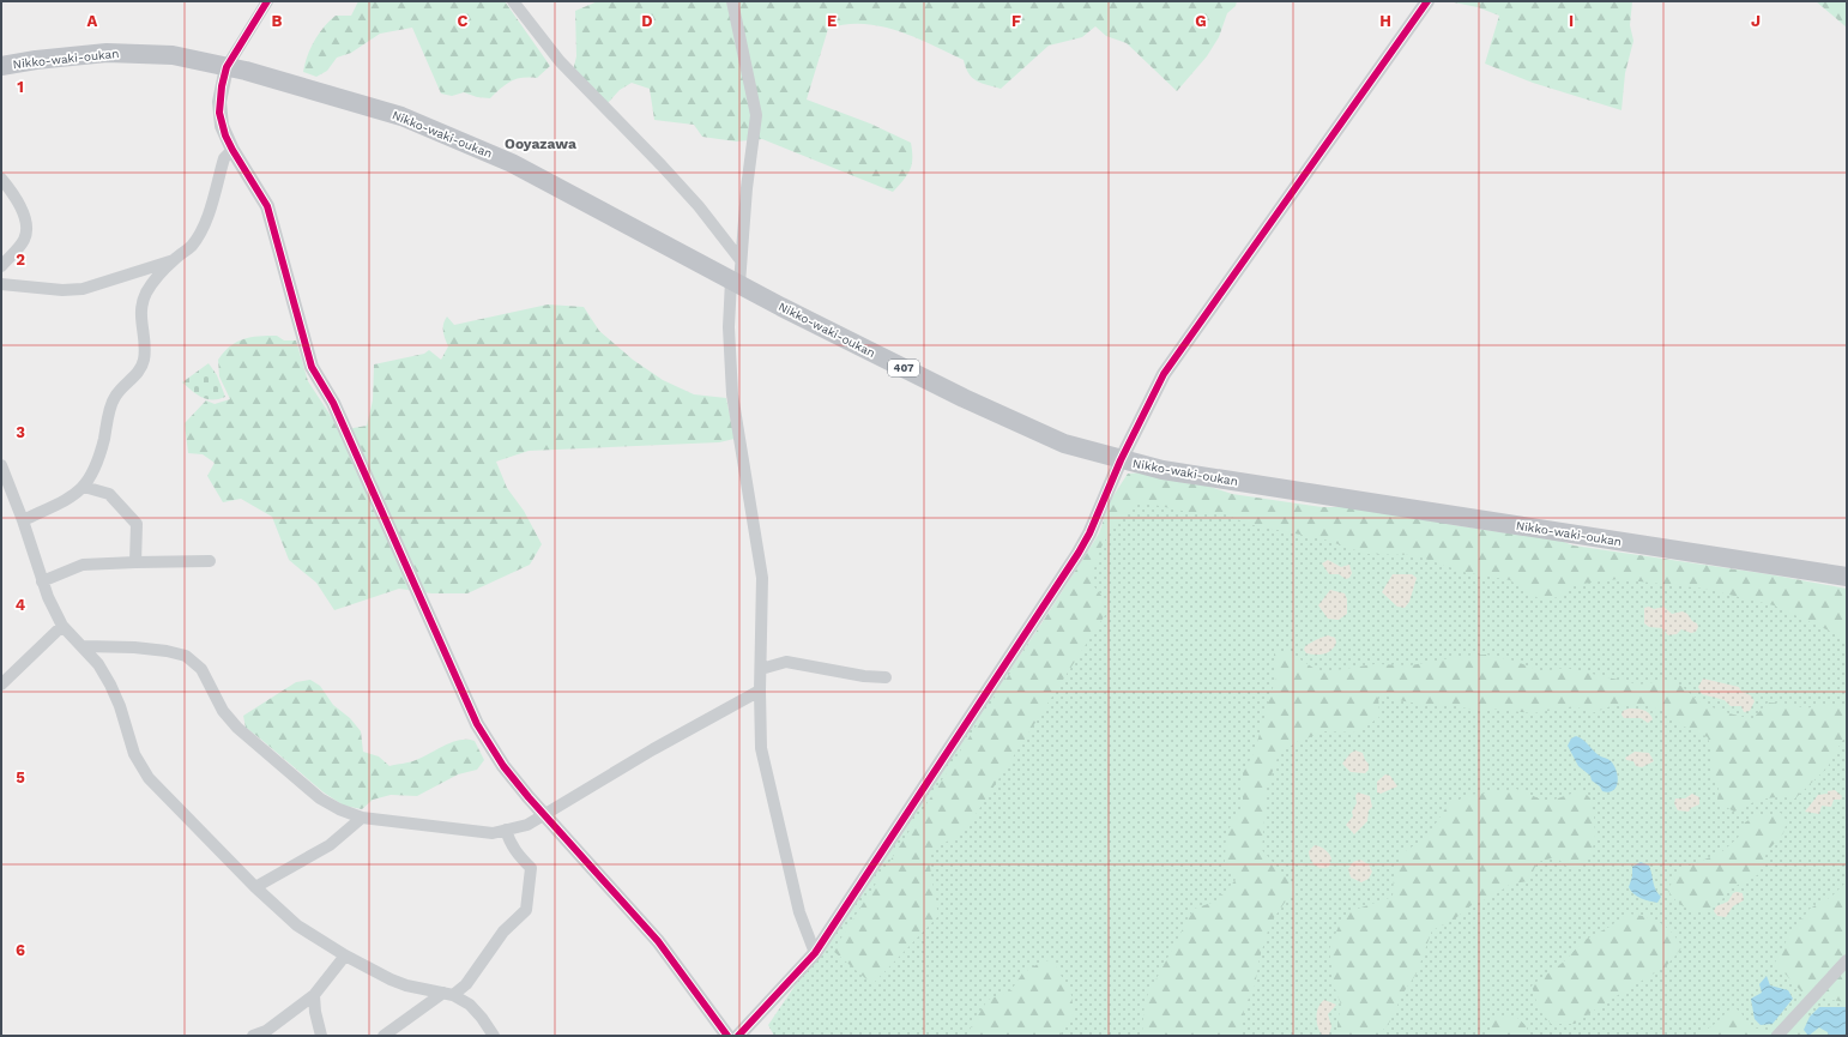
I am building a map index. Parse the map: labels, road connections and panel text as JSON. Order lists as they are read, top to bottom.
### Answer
{
  "streets": {
    "highway": ["Nikko-waki-oukan", "407"]
  },
  "districts": ["Ooyazawa"],
  "grid": {
    "columns": [
      "A",
      "B",
      "C",
      "D",
      "E",
      "F",
      "G",
      "H",
      "I",
      "J"
    ],
    "rows": [
      "1",
      "2",
      "3",
      "4",
      "5",
      "6"
    ]
  }
}
